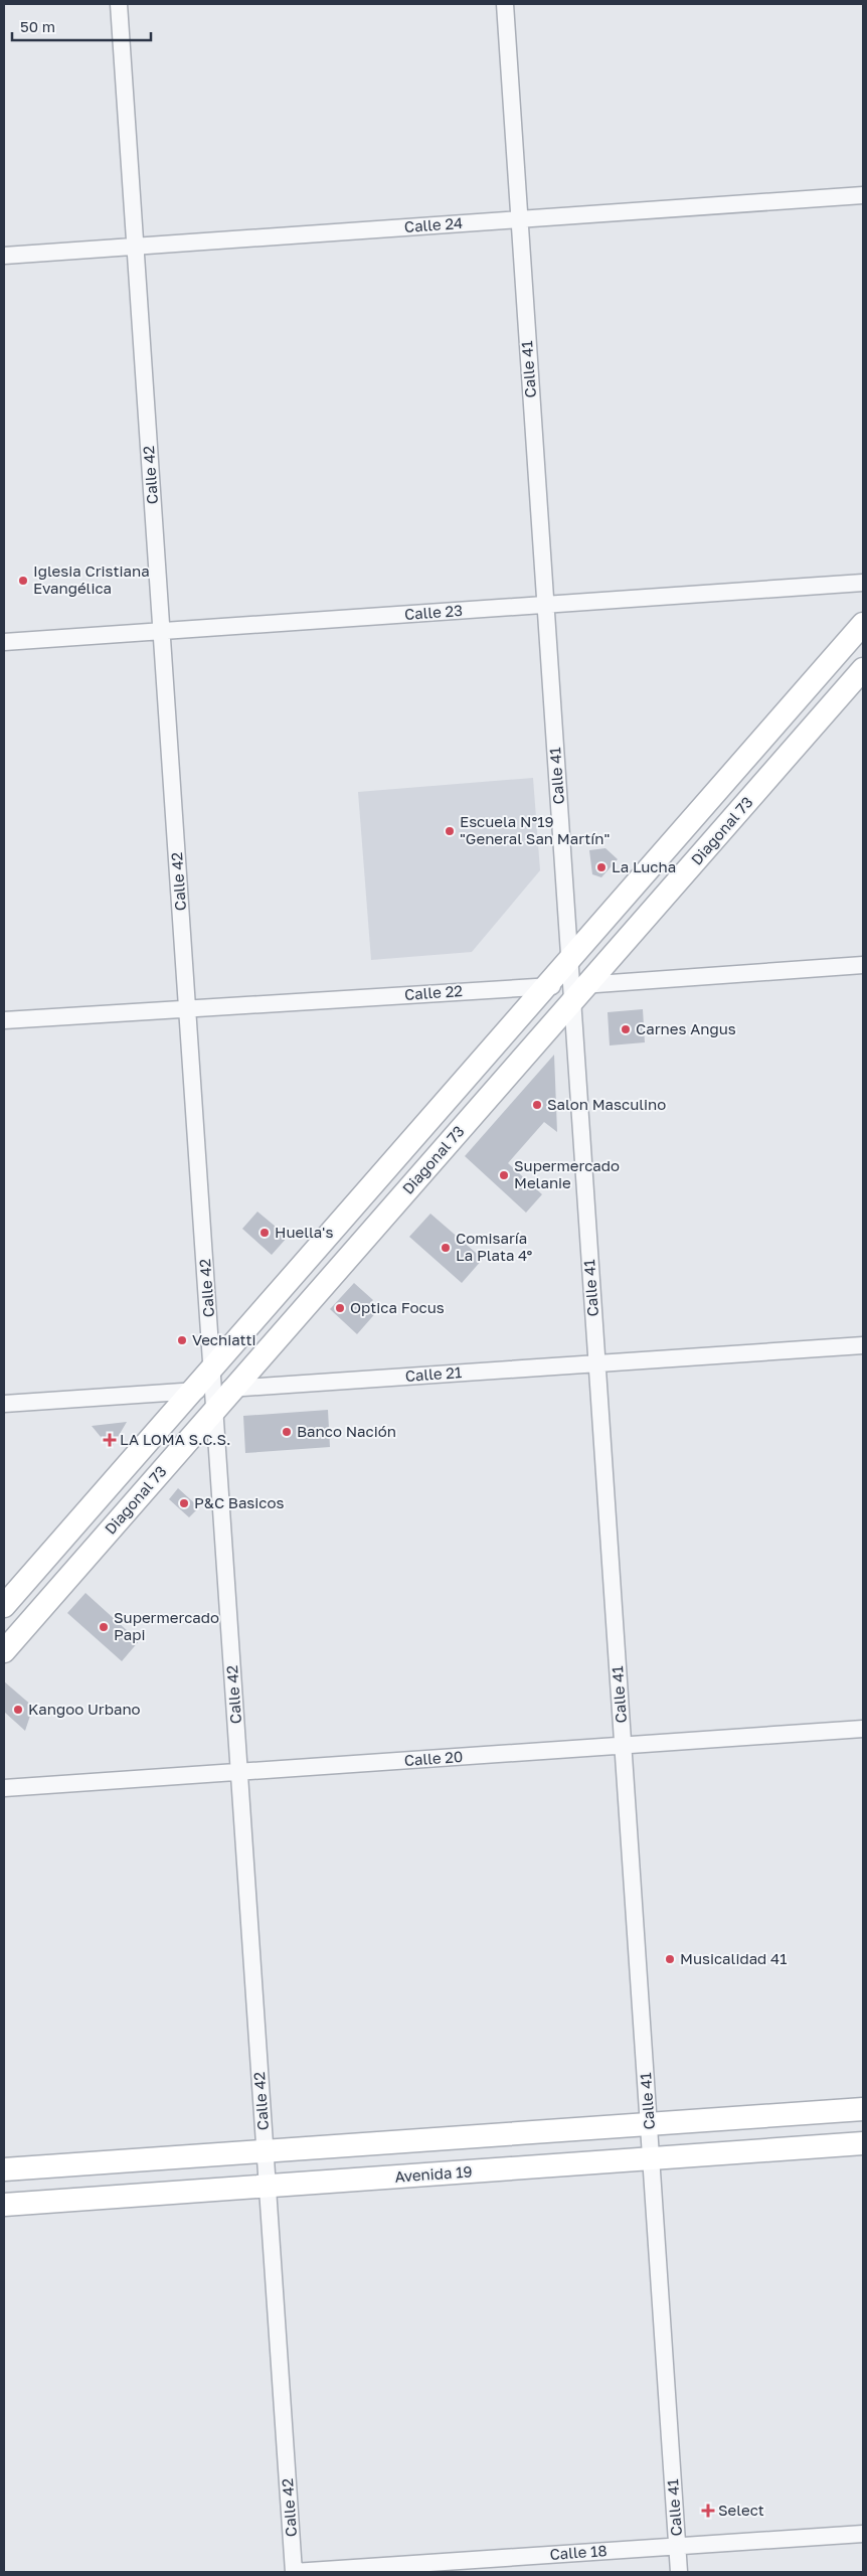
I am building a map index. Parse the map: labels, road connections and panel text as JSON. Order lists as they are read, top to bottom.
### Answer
{
  "streets": {
    "main road": ["Diagonal 73", "Avenida 19"],
    "street": [
      "Calle 24",
      "Calle 41",
      "Calle 42",
      "Calle 23",
      "Calle 22",
      "Calle 21",
      "Calle 20",
      "Calle 18"
    ]
  },
  "crossings": [
    ["Calle 24", "Calle 41"],
    ["Calle 24", "Calle 42"],
    ["Calle 41", "Calle 23"],
    ["Calle 41", "Diagonal 73"],
    ["Calle 41", "Calle 22"],
    ["Calle 41", "Calle 21"],
    ["Calle 41", "Calle 20"],
    ["Calle 41", "Avenida 19"],
    ["Calle 41", "Calle 18"],
    ["Calle 42", "Calle 23"],
    ["Calle 42", "Diagonal 73"],
    ["Calle 42", "Calle 22"],
    ["Calle 42", "Calle 21"],
    ["Calle 42", "Calle 20"],
    ["Calle 42", "Avenida 19"],
    ["Calle 42", "Calle 18"],
    ["Diagonal 73", "Calle 22"],
    ["Diagonal 73", "Calle 21"]
  ],
  "places": {
    "other": [
      "Iglesia Cristiana Evangélica",
      "Escuela N°19 \"General San Martín\"",
      "La Lucha",
      "Carnes Angus",
      "Salon Masculino",
      "Supermercado Melanie",
      "Huella's",
      "Comisaría La Plata 4°",
      "Optica Focus",
      "Vechiatti",
      "Banco Nación",
      "P&C Basicos",
      "Supermercado Papi",
      "Kangoo Urbano",
      "Musicalidad 41"
    ],
    "health": ["LA LOMA S.C.S.", "Select"]
  },
  "scale_bar": "50 m"
}
